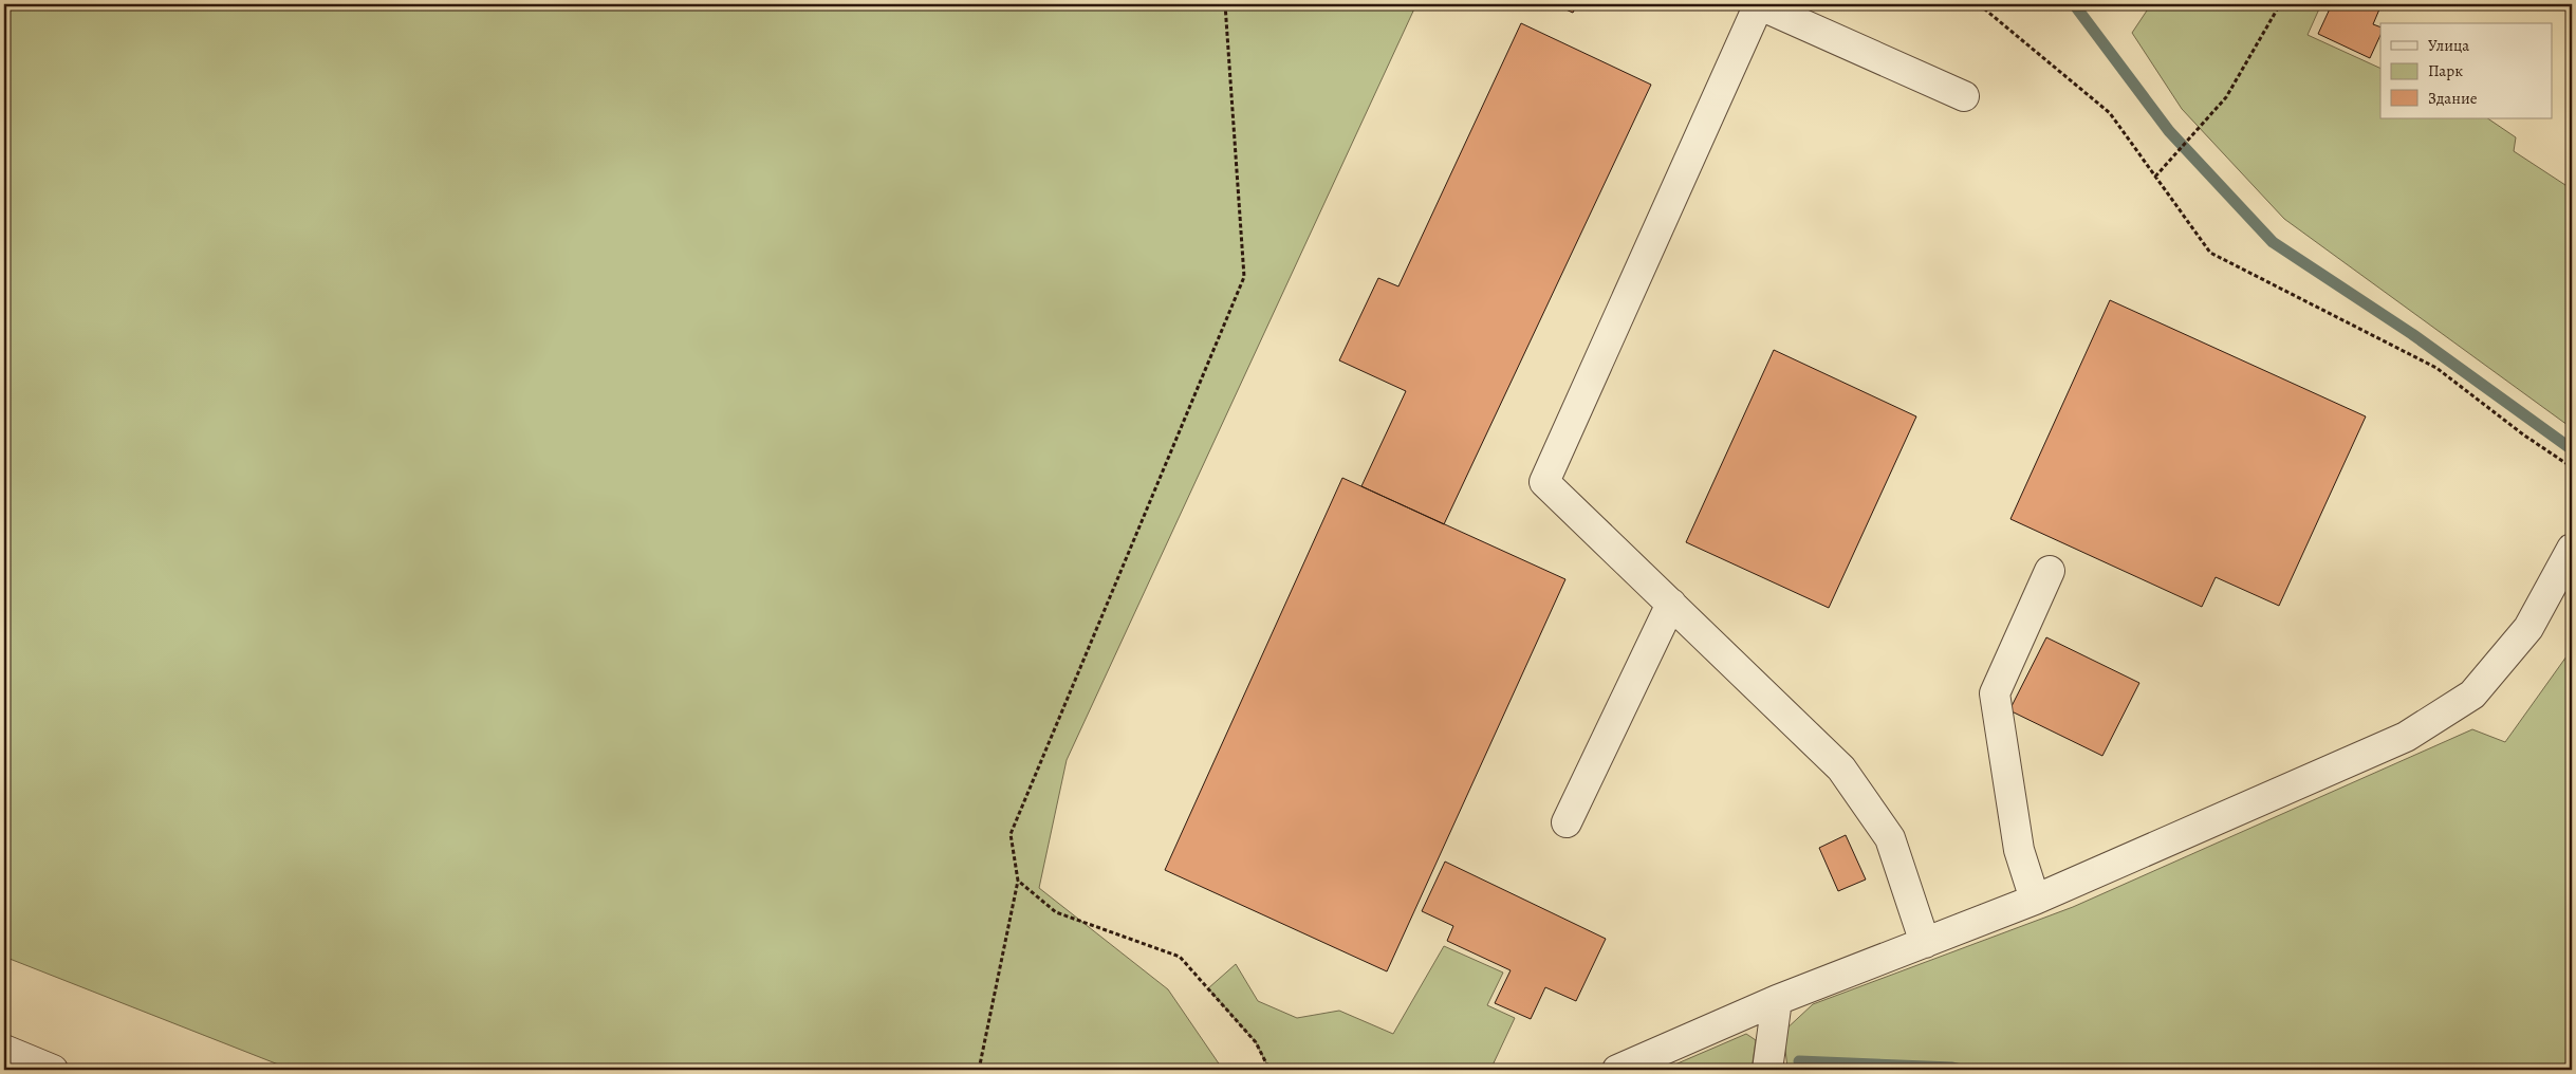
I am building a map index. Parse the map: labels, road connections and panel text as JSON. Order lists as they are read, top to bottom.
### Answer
{
  "legend": ["Улица", "Парк", "Здание"]
}
